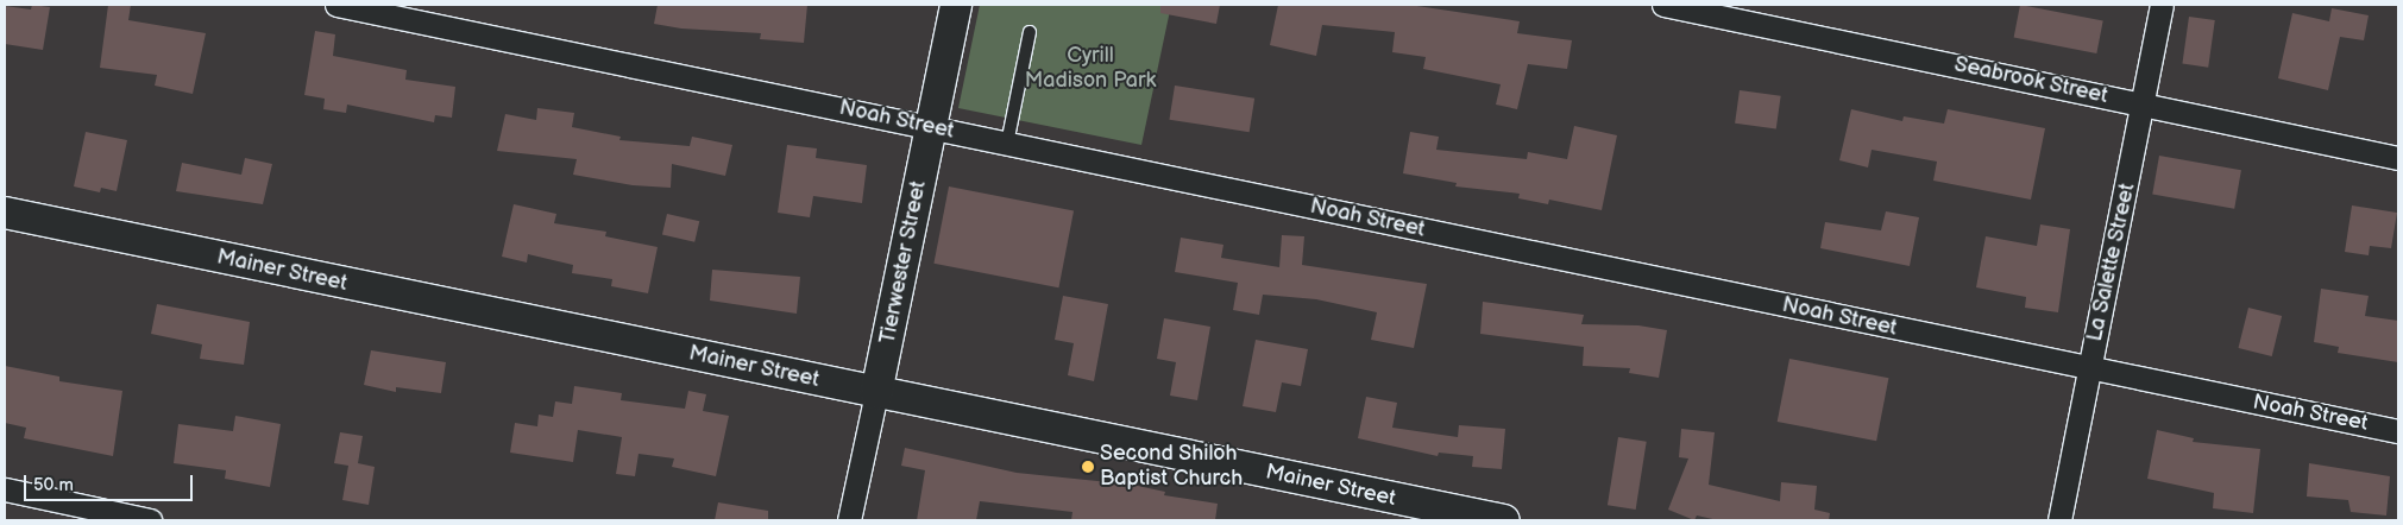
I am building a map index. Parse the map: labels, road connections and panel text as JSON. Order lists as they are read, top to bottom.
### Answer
{
  "streets": {
    "street": [
      "Seabrook Street",
      "Noah Street",
      "Tierwester Street",
      "La Salette Street",
      "Mainer Street"
    ]
  },
  "crossings": [
    ["Seabrook Street", "La Salette Street"],
    ["Noah Street", "Tierwester Street"],
    ["Noah Street", "La Salette Street"],
    ["Tierwester Street", "Mainer Street"]
  ],
  "parks": ["Cyrill Madison Park"],
  "places": ["Second Shiloh Baptist Church"],
  "scale_bar": "50 m"
}
